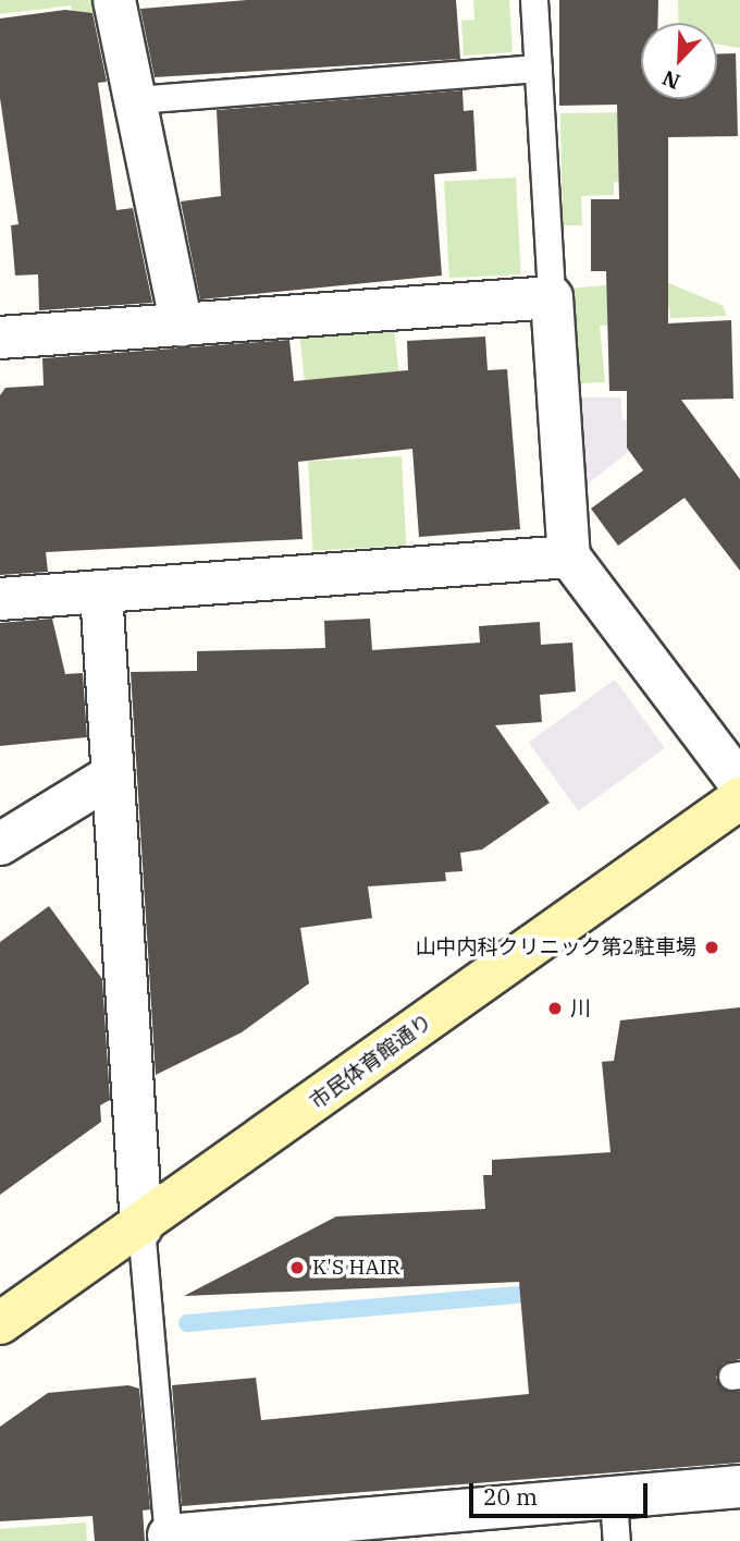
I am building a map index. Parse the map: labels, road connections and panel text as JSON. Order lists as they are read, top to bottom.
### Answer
{
  "streets": {
    "street": ["市民体育館通り"]
  },
  "places": ["山中内科クリニック第2駐車場", "川", "K'S HAIR"],
  "scale_bar": "20 m",
  "north": "bottom left"
}
